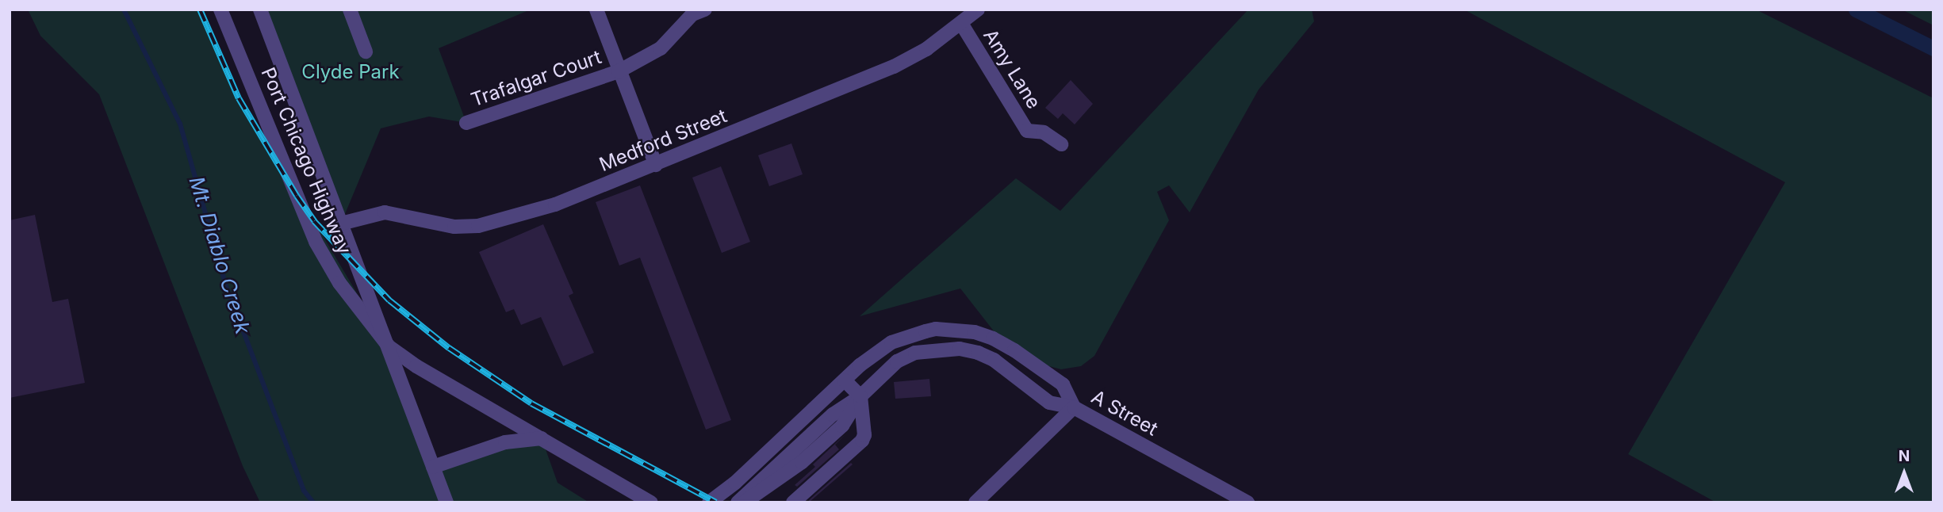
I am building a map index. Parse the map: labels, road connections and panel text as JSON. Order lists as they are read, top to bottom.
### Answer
{
  "streets": {
    "street": [
      "Amy Lane",
      "Trafalgar Court",
      "Medford Street",
      "Port Chicago Highway",
      "A Street"
    ]
  },
  "crossings": [
    ["Amy Lane", "Medford Street"],
    ["Medford Street", "Port Chicago Highway"]
  ],
  "water": ["Mt. Diablo Creek"],
  "parks": ["Clyde Park"],
  "north": "top"
}
